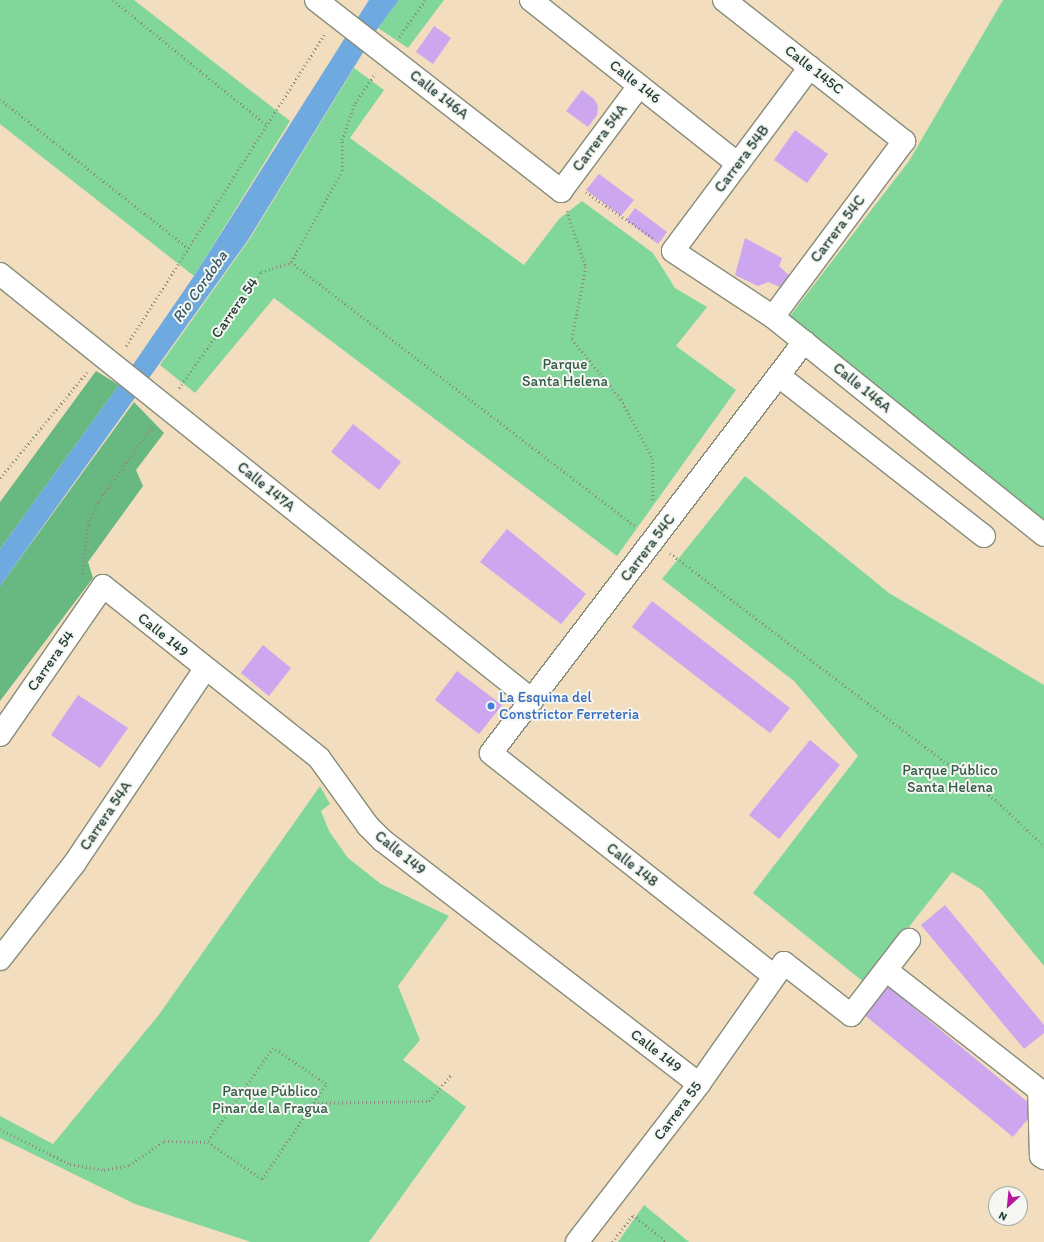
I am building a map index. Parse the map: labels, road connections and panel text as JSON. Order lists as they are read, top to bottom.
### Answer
{
  "streets": {
    "street": [
      "Calle 145C",
      "Calle 146",
      "Calle 146A",
      "Carrera 54A",
      "Carrera 54B",
      "Carrera 54C",
      "Carrera 54",
      "Calle 147A",
      "Calle 149",
      "Calle 148",
      "Carrera 55"
    ]
  },
  "crossings": [
    ["Calle 145C", "Carrera 54B"],
    ["Calle 145C", "Carrera 54C"],
    ["Calle 146", "Carrera 54A"],
    ["Calle 146", "Carrera 54B"],
    ["Calle 146A", "Carrera 54A"],
    ["Calle 146A", "Carrera 54B"],
    ["Calle 146A", "Carrera 54C"],
    ["Carrera 54A", "Calle 149"],
    ["Carrera 54C", "Calle 147A"],
    ["Carrera 54C", "Calle 148"],
    ["Carrera 54", "Calle 147A"],
    ["Carrera 54", "Calle 149"],
    ["Calle 149", "Carrera 55"],
    ["Calle 148", "Carrera 55"]
  ],
  "water": ["Rio Cordoba"],
  "parks": ["Parque Santa Helena", "Parque Público Santa Helena", "Parque Público Pinar de la Fragua"],
  "places": ["La Esquina del Constrictor Ferreteria"],
  "north": "bottom left"
}
